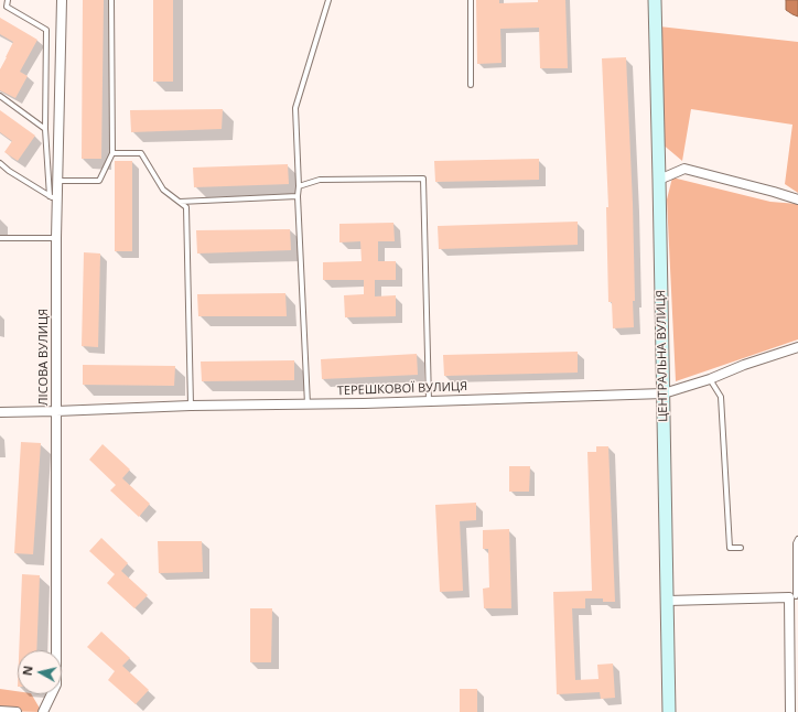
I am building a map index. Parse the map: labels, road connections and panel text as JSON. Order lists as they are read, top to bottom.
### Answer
{
  "streets": {
    "main road": ["ЦЕНТРАЛЬНА ВУЛИЦЯ"],
    "street": ["ЛІСОВА ВУЛИЦЯ", "ТЕРЕШКОВОЇ ВУЛИЦЯ"]
  },
  "crossings": [
    ["ЦЕНТРАЛЬНА ВУЛИЦЯ", "ТЕРЕШКОВОЇ ВУЛИЦЯ"],
    ["ЛІСОВА ВУЛИЦЯ", "ТЕРЕШКОВОЇ ВУЛИЦЯ"]
  ],
  "north": "left"
}
